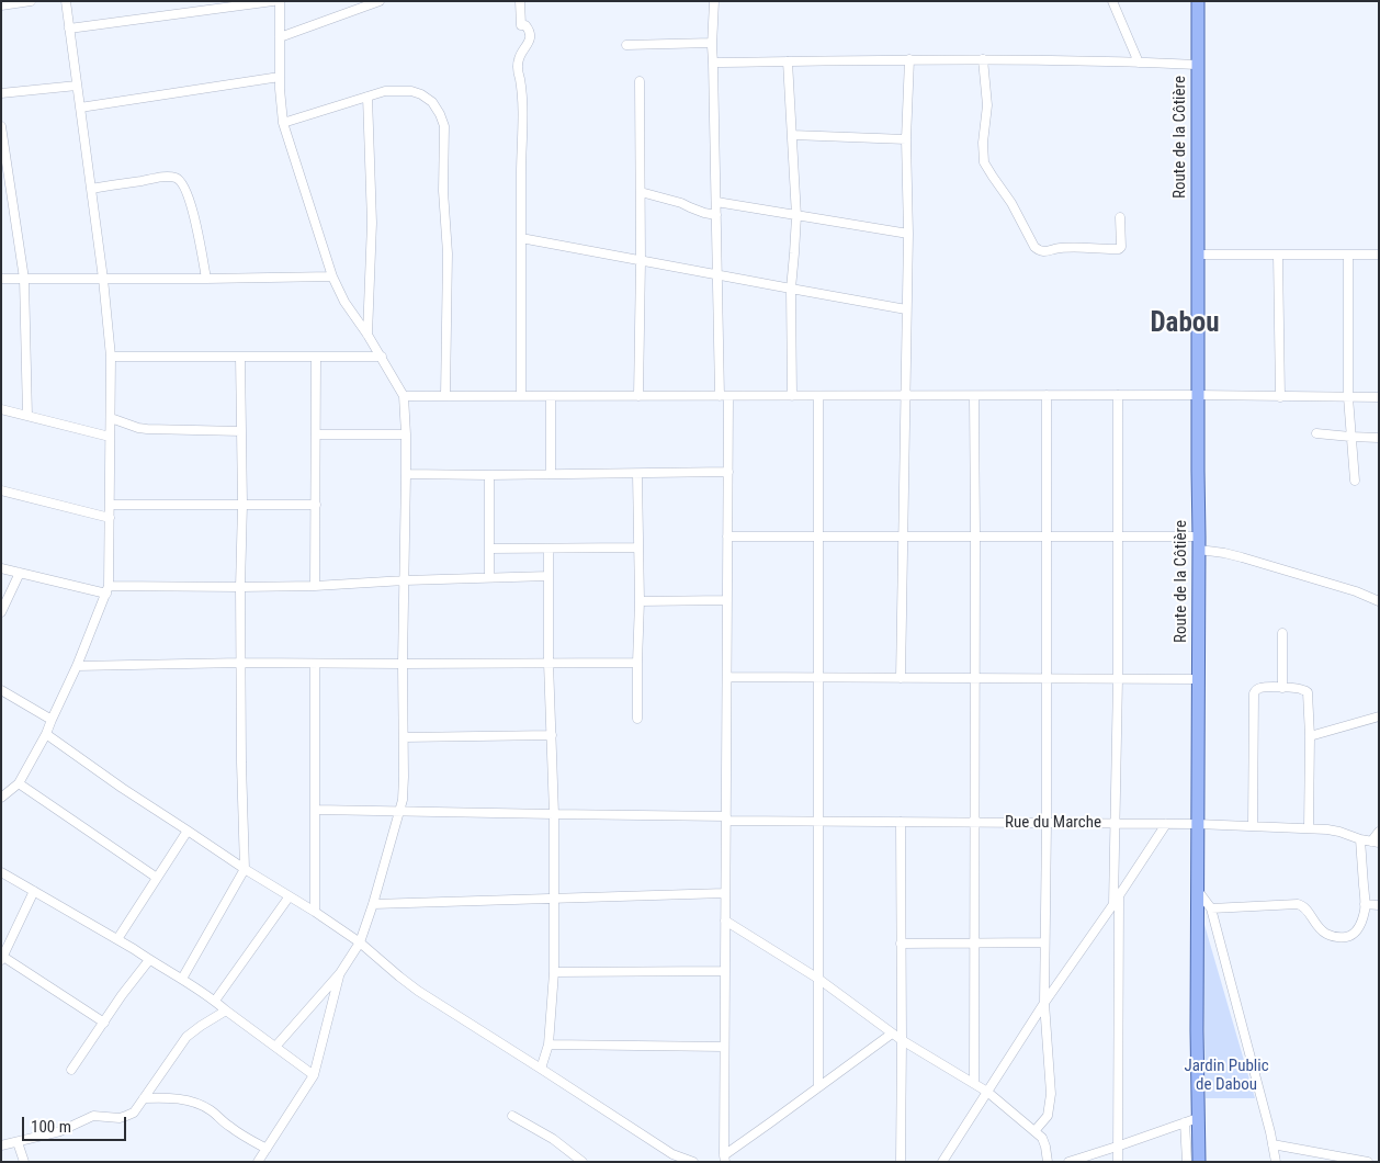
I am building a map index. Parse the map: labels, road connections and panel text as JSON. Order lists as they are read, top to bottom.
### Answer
{
  "streets": {
    "main road": ["Route de la Côtière"],
    "street": ["Rue du Marche"]
  },
  "crossings": [
    ["Route de la Côtière", "Rue du Marche"]
  ],
  "districts": ["Dabou"],
  "parks": ["Jardin Public de Dabou"],
  "scale_bar": "100 m"
}
